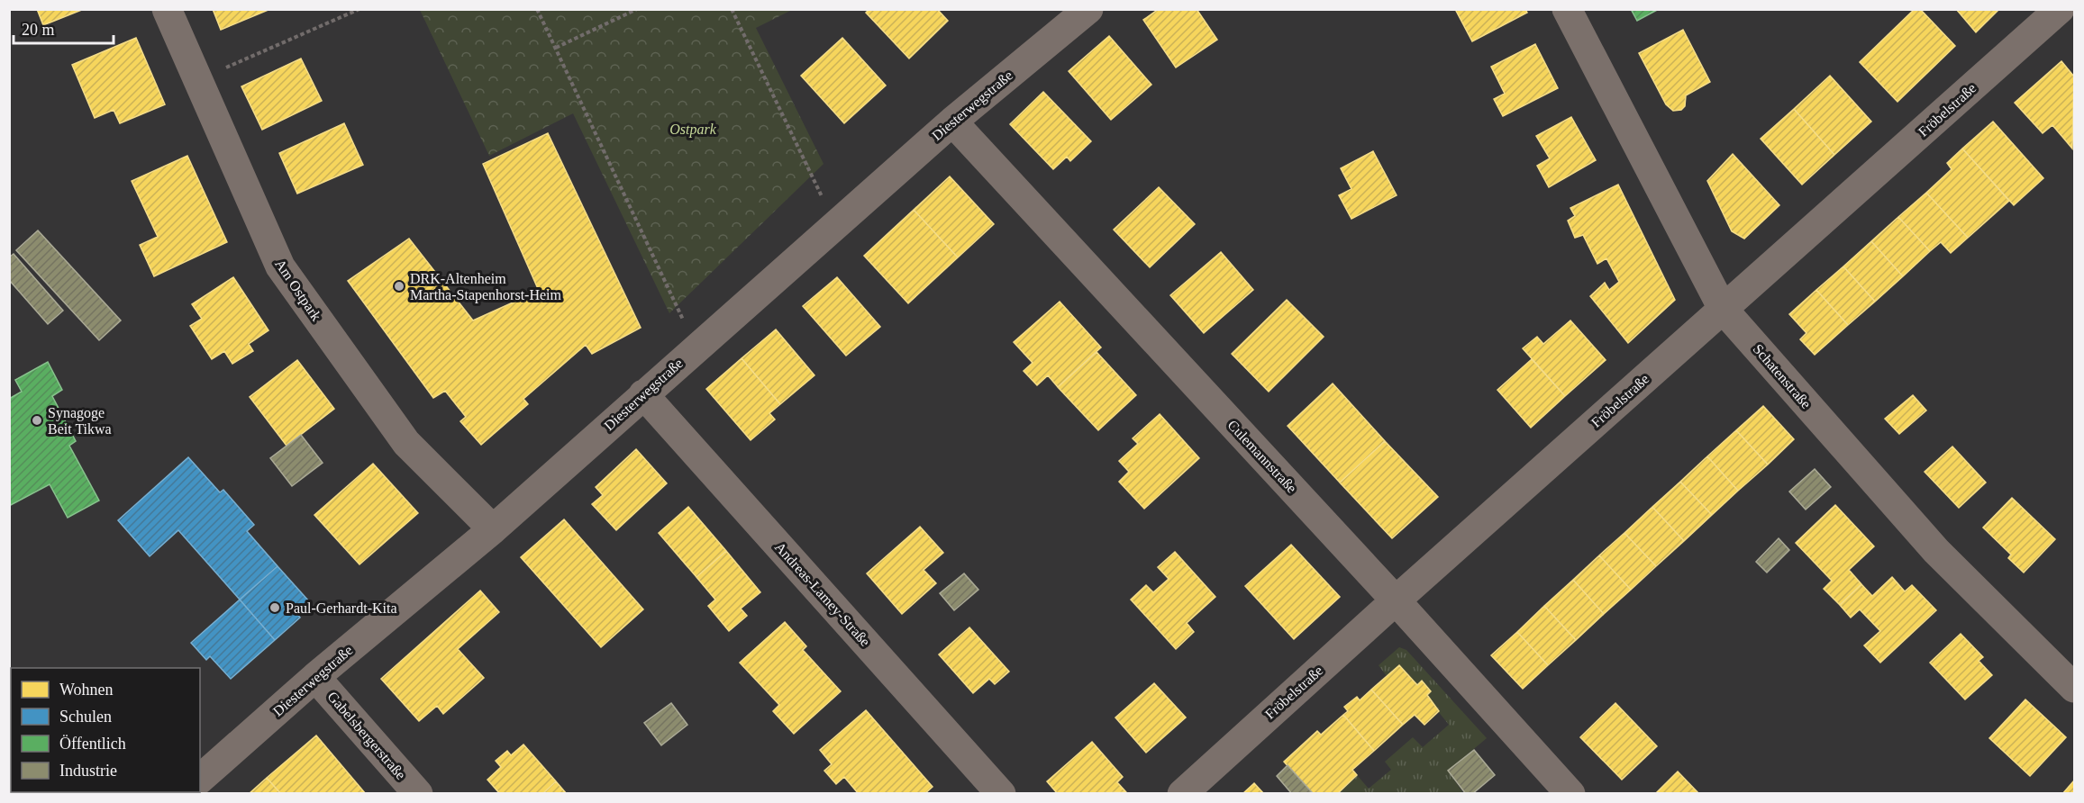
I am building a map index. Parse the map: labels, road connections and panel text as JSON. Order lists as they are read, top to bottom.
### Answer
{
  "streets": {
    "street": [
      "Diesterwegstraße",
      "Fröbelstraße",
      "Am Ostpark",
      "Schatenstraße",
      "Culemannstraße",
      "Andreas-Lamey-Straße",
      "Gabelsbergerstraße"
    ]
  },
  "crossings": [
    ["Diesterwegstraße", "Am Ostpark"],
    ["Diesterwegstraße", "Culemannstraße"],
    ["Diesterwegstraße", "Andreas-Lamey-Straße"],
    ["Diesterwegstraße", "Gabelsbergerstraße"],
    ["Fröbelstraße", "Schatenstraße"],
    ["Fröbelstraße", "Culemannstraße"]
  ],
  "parks": ["Ostpark"],
  "places": ["DRK-Altenheim Martha-Stapenhorst-Heim", "Synagoge Beit Tikwa", "Paul-Gerhardt-Kita"],
  "legend": [
    "Wohnen",
    "Schulen",
    "Öffentlich",
    "Industrie"
  ],
  "scale_bar": "20 m"
}
